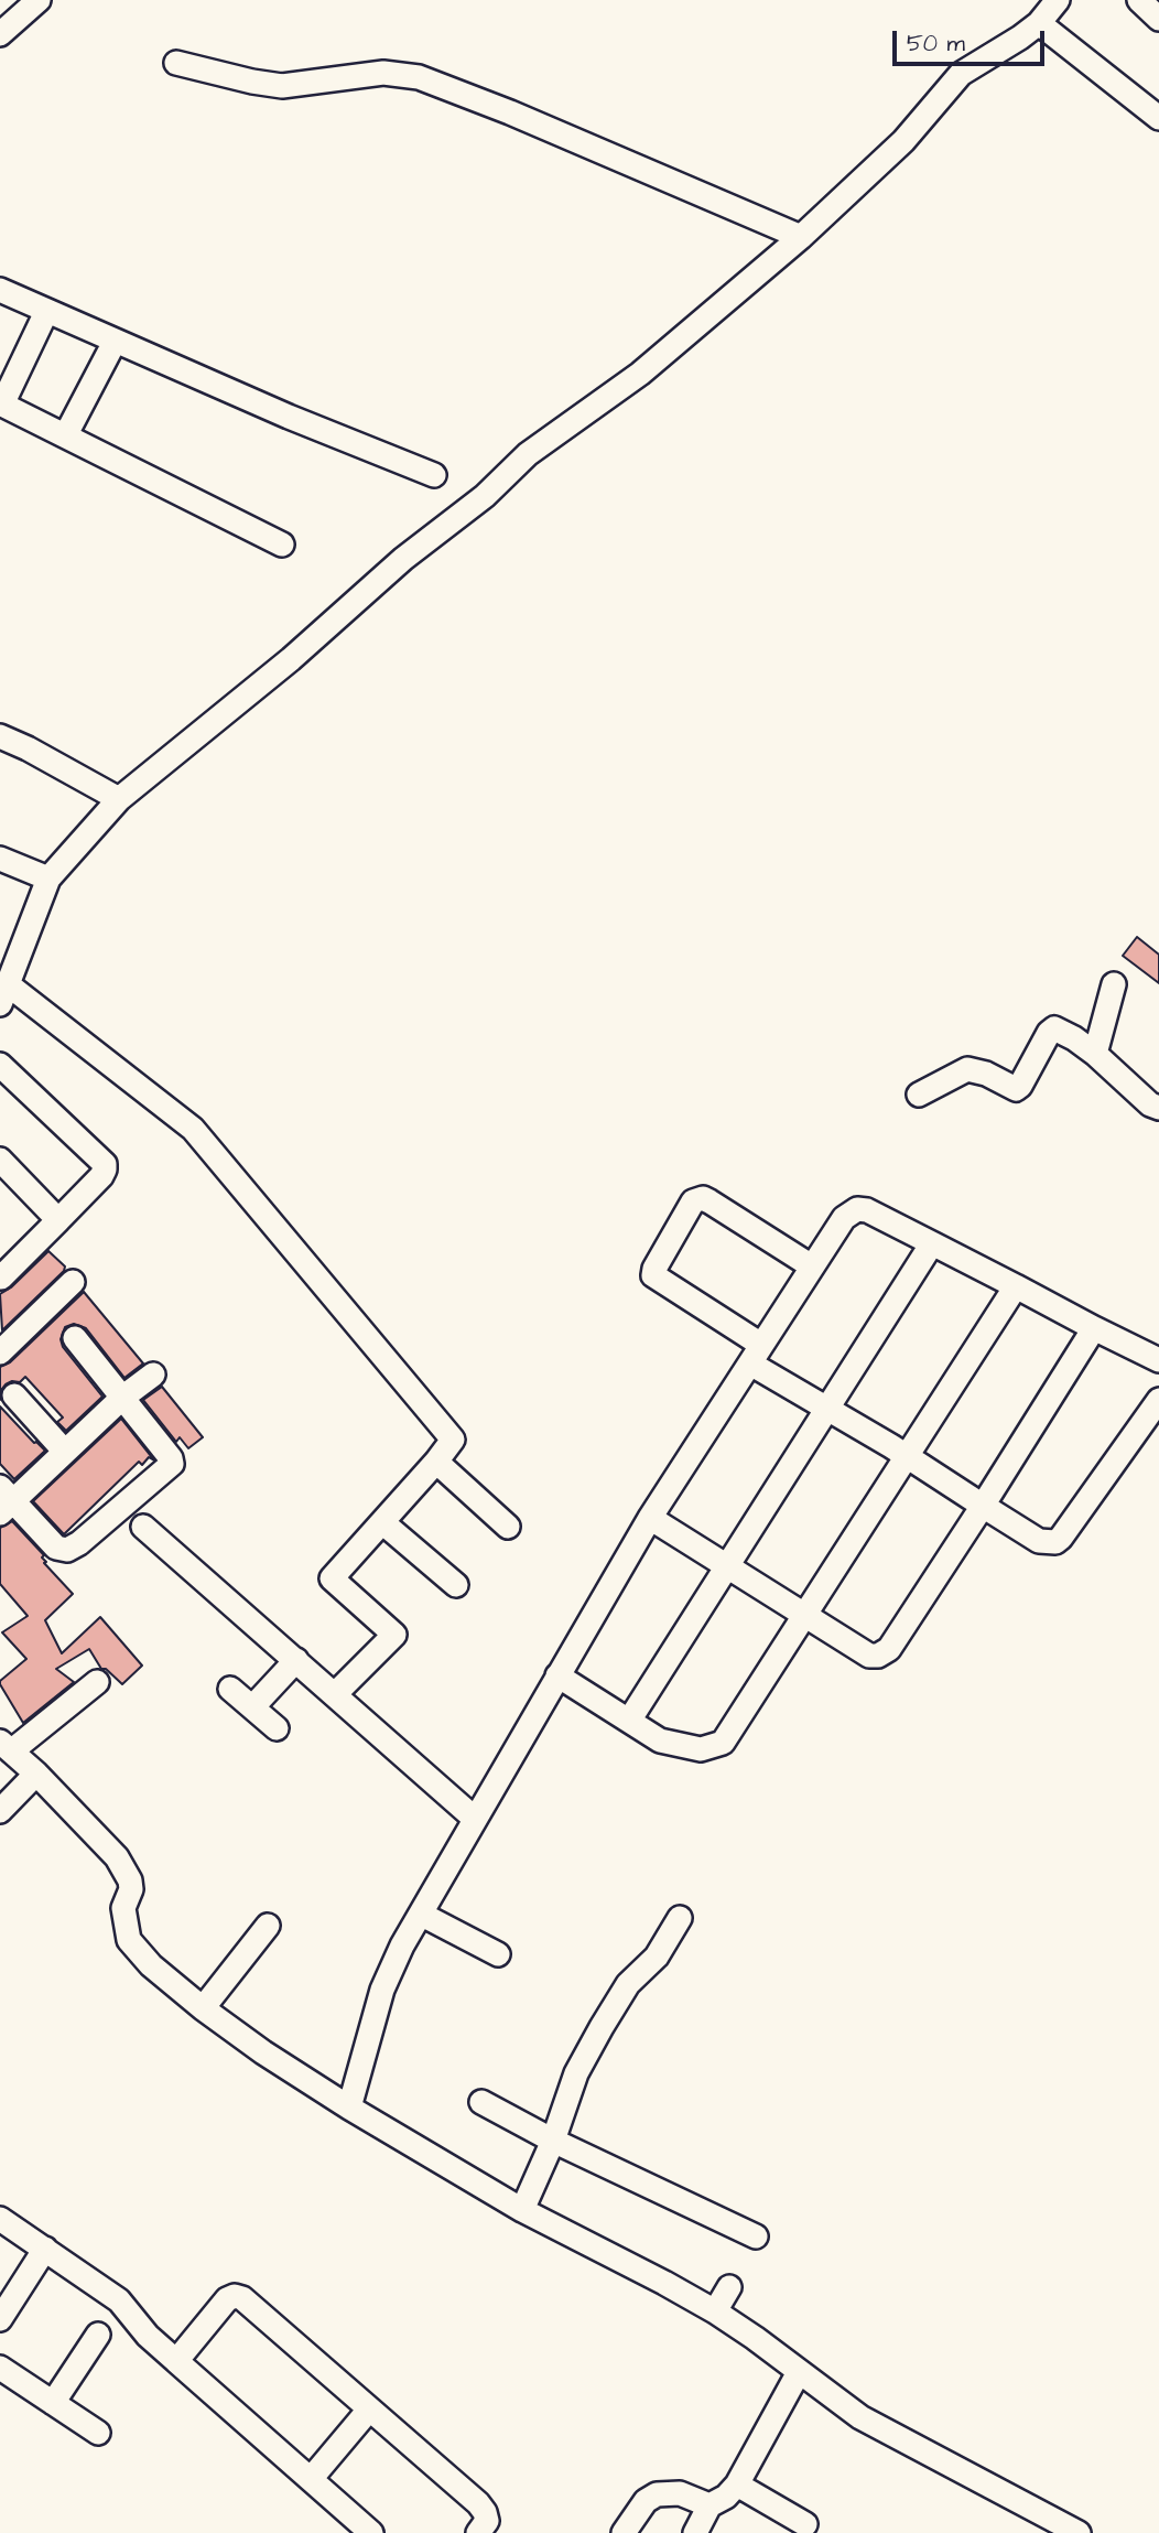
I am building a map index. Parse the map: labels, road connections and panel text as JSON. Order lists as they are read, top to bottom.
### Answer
{
  "scale_bar": "50 m"
}
